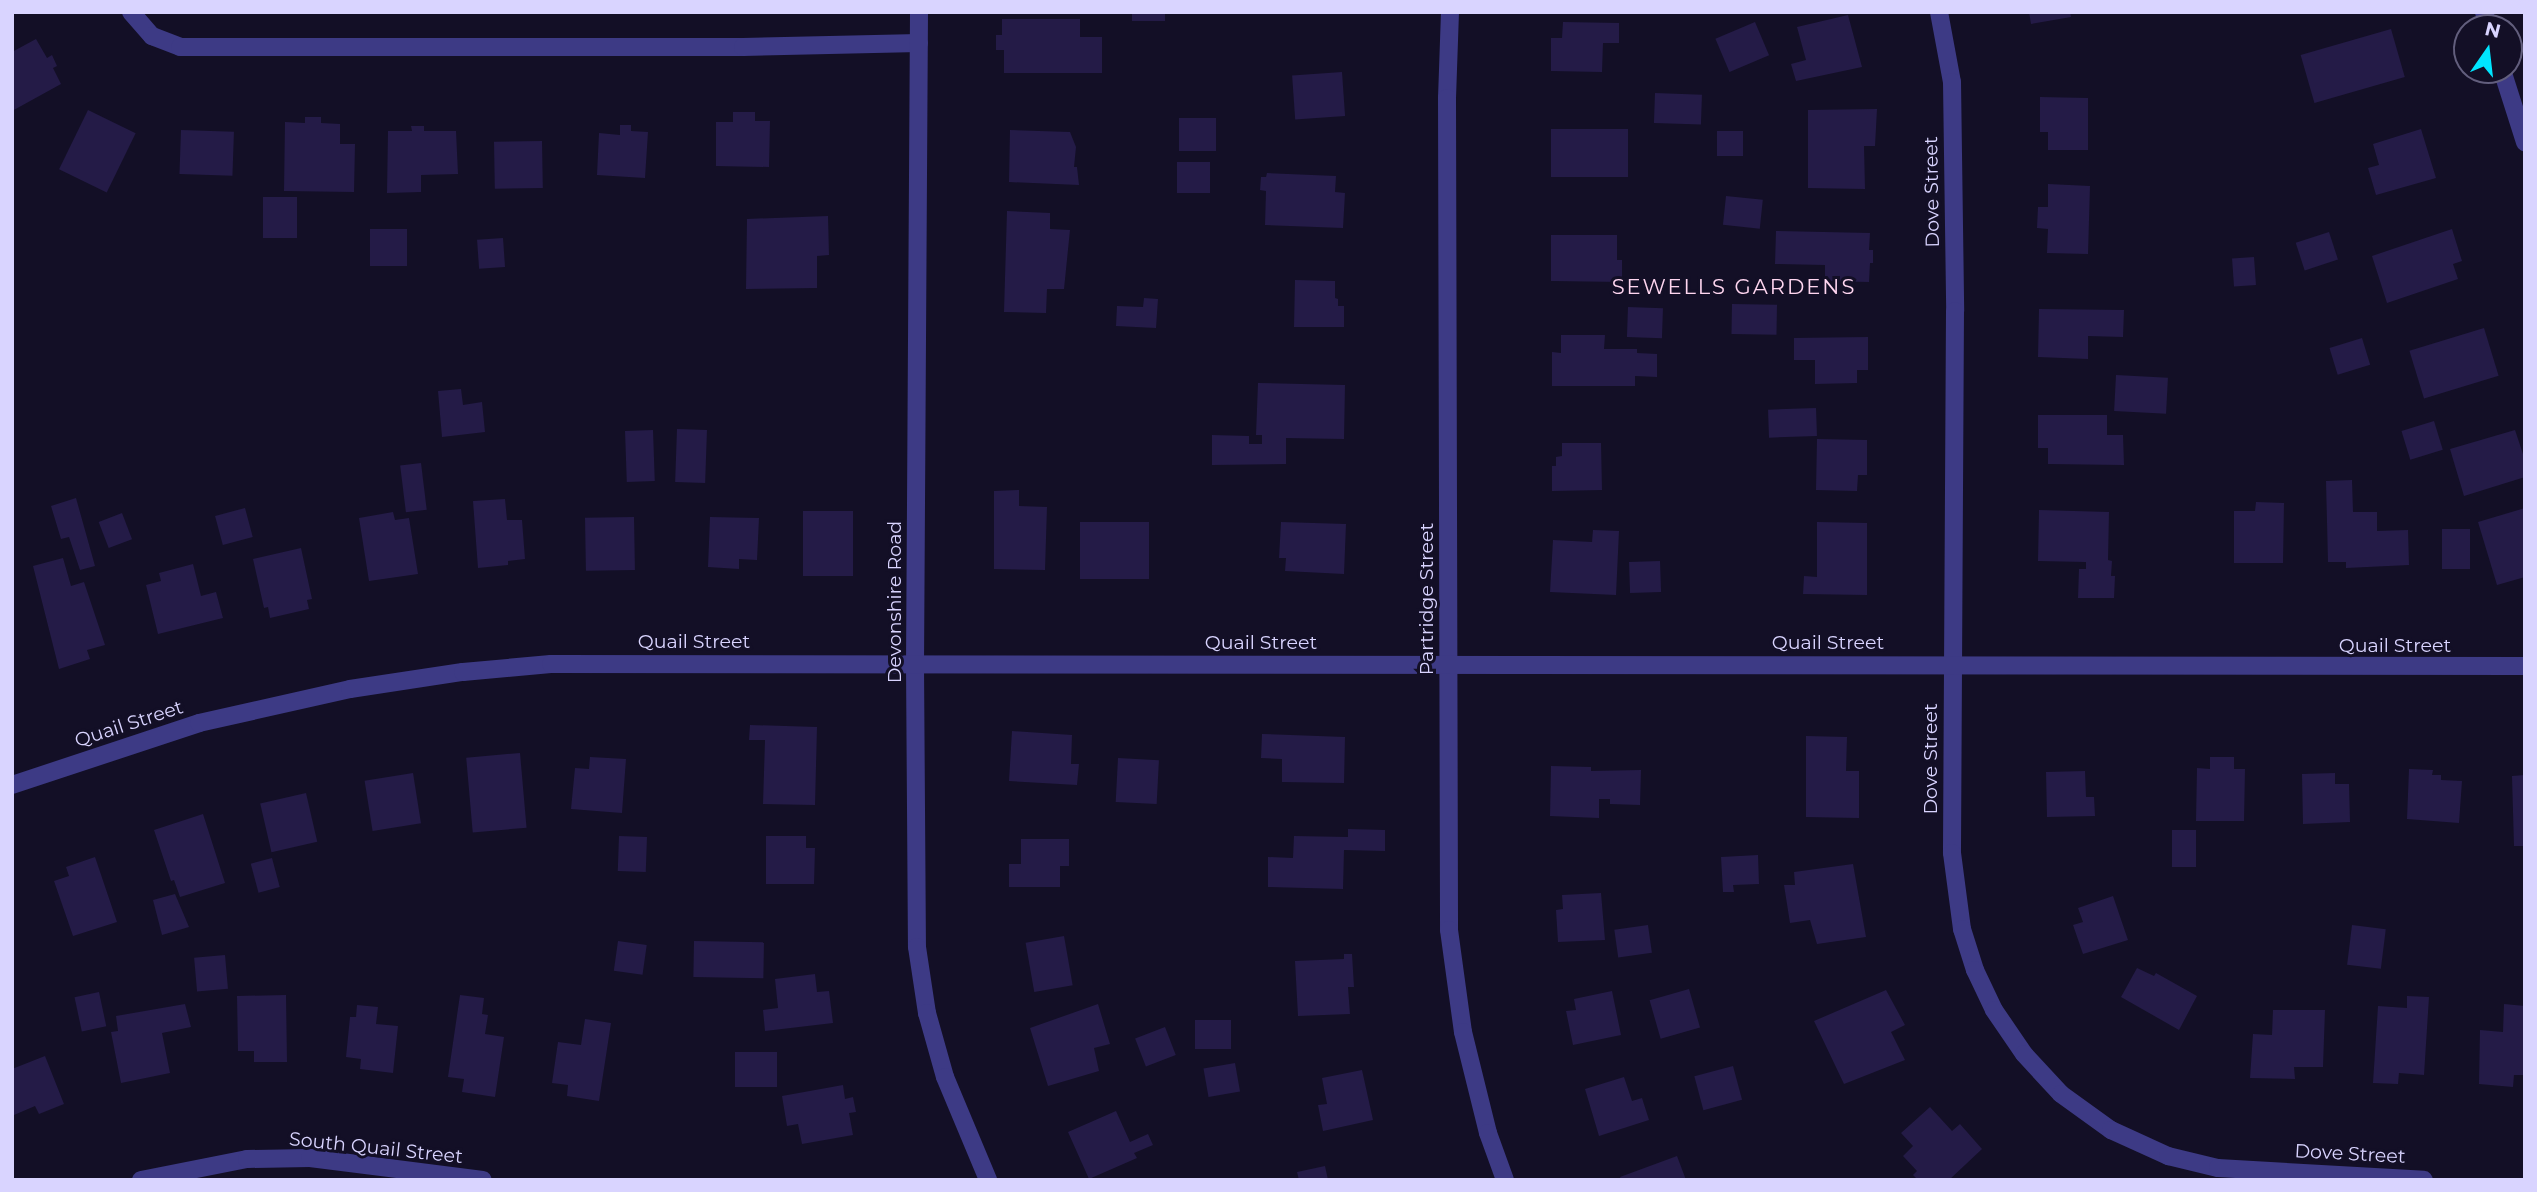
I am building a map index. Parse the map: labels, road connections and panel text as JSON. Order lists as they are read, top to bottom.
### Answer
{
  "streets": {
    "street": [
      "Dove Street",
      "Partridge Street",
      "Devonshire Road",
      "Quail Street",
      "South Quail Street"
    ]
  },
  "crossings": [
    ["Dove Street", "Quail Street"],
    ["Partridge Street", "Quail Street"],
    ["Devonshire Road", "Quail Street"]
  ],
  "districts": ["SEWELLS GARDENS"],
  "north": "top"
}
